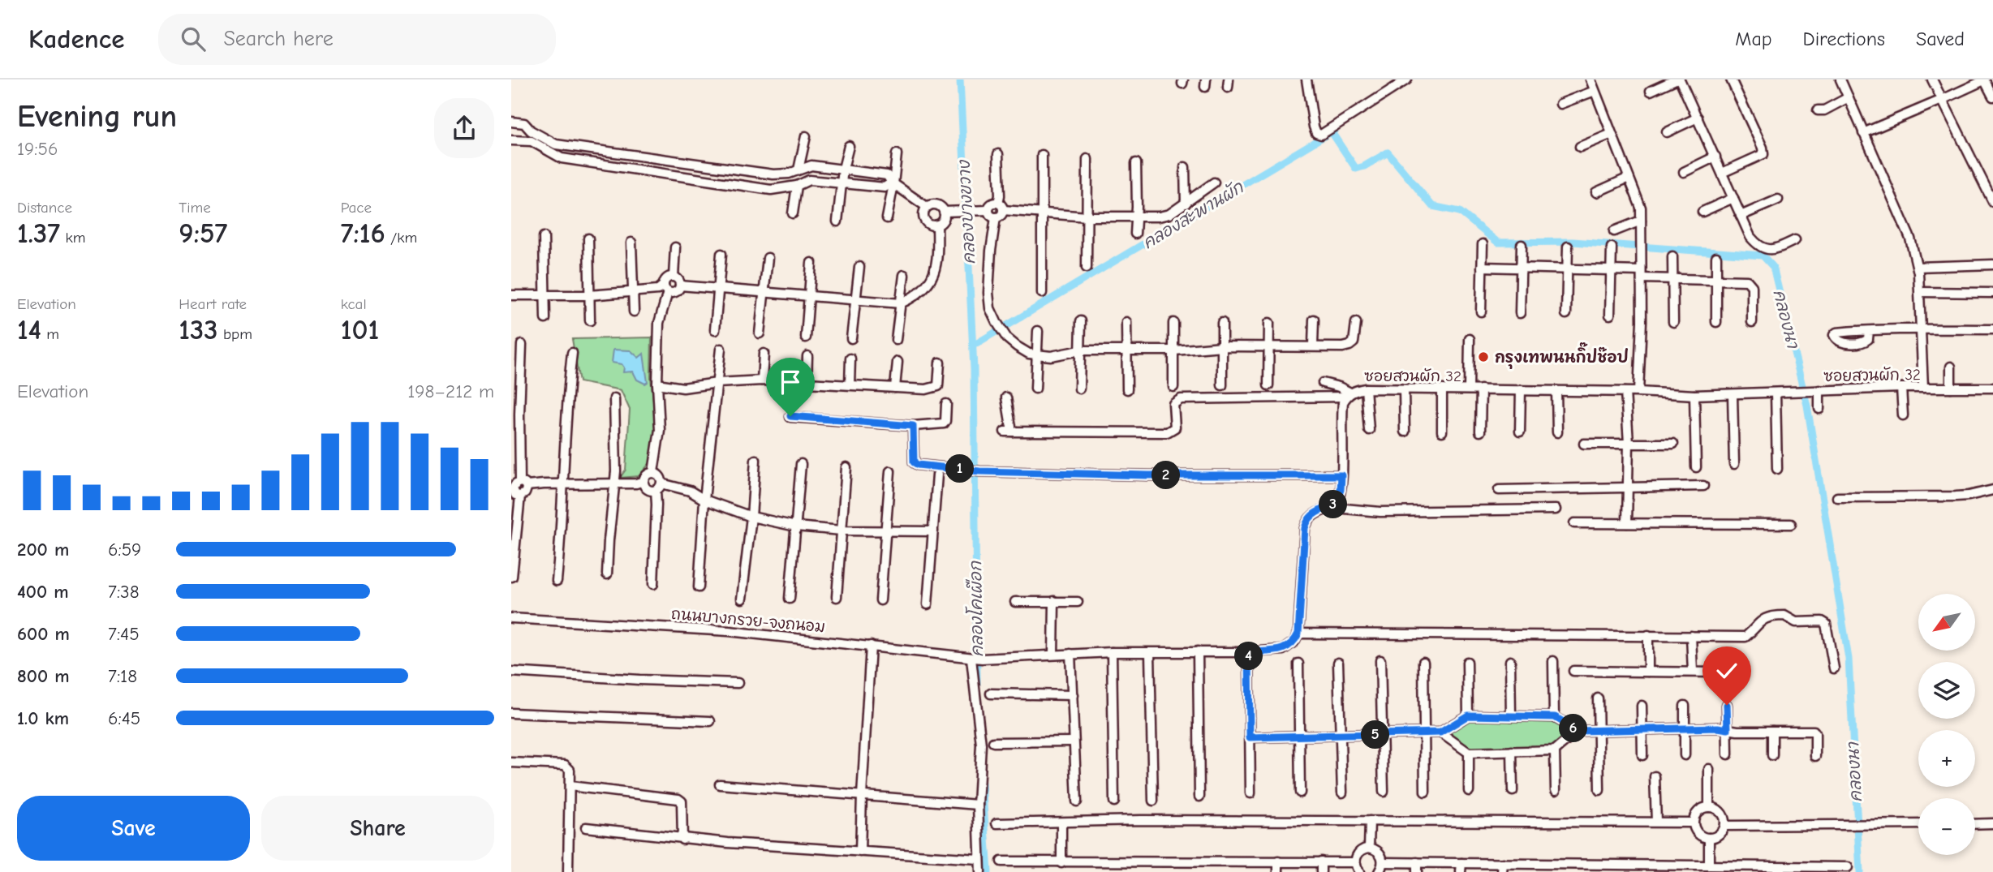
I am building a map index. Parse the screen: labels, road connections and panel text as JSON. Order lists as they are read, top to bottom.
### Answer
{
  "streets": {
    "street": ["ซอยสวนผัก 32", "ถนนบางกรวย-จงถนอม"]
  },
  "water": [
    "คลองบางขวาง",
    "คลองสะพานผัก",
    "คลองนา",
    "คลองโคเผือก"
  ],
  "places": ["กรุงเทพนนกิ๊ปช๊อป"],
  "north": "bottom left",
  "page": {
    "header": "Kadence",
    "search": "Search here",
    "nav": ["Map", "Directions", "Saved"],
    "heading": ["Evening run", "19:56"],
    "stats": [
      ["Distance", "1.37 km"],
      ["Time", "9:57"],
      ["Pace", "7:16 /km"],
      ["Elevation", "14 m"],
      ["Heart rate", "133 bpm"],
      ["kcal", "101"]
    ],
    "chart": ["Elevation", "198–212 m"],
    "pins": [
      "1",
      "2",
      "3",
      "4",
      "6",
      "5"
    ],
    "list": [
      {
        "name": "200 m",
        "note": "6:59"
      },
      {
        "name": "400 m",
        "note": "7:38"
      },
      {
        "name": "600 m",
        "note": "7:45"
      },
      {
        "name": "800 m",
        "note": "7:18"
      },
      {
        "name": "1.0 km",
        "note": "6:45"
      }
    ],
    "map_buttons": ["+", "−"],
    "buttons": ["Save", "Share"]
  }
}
